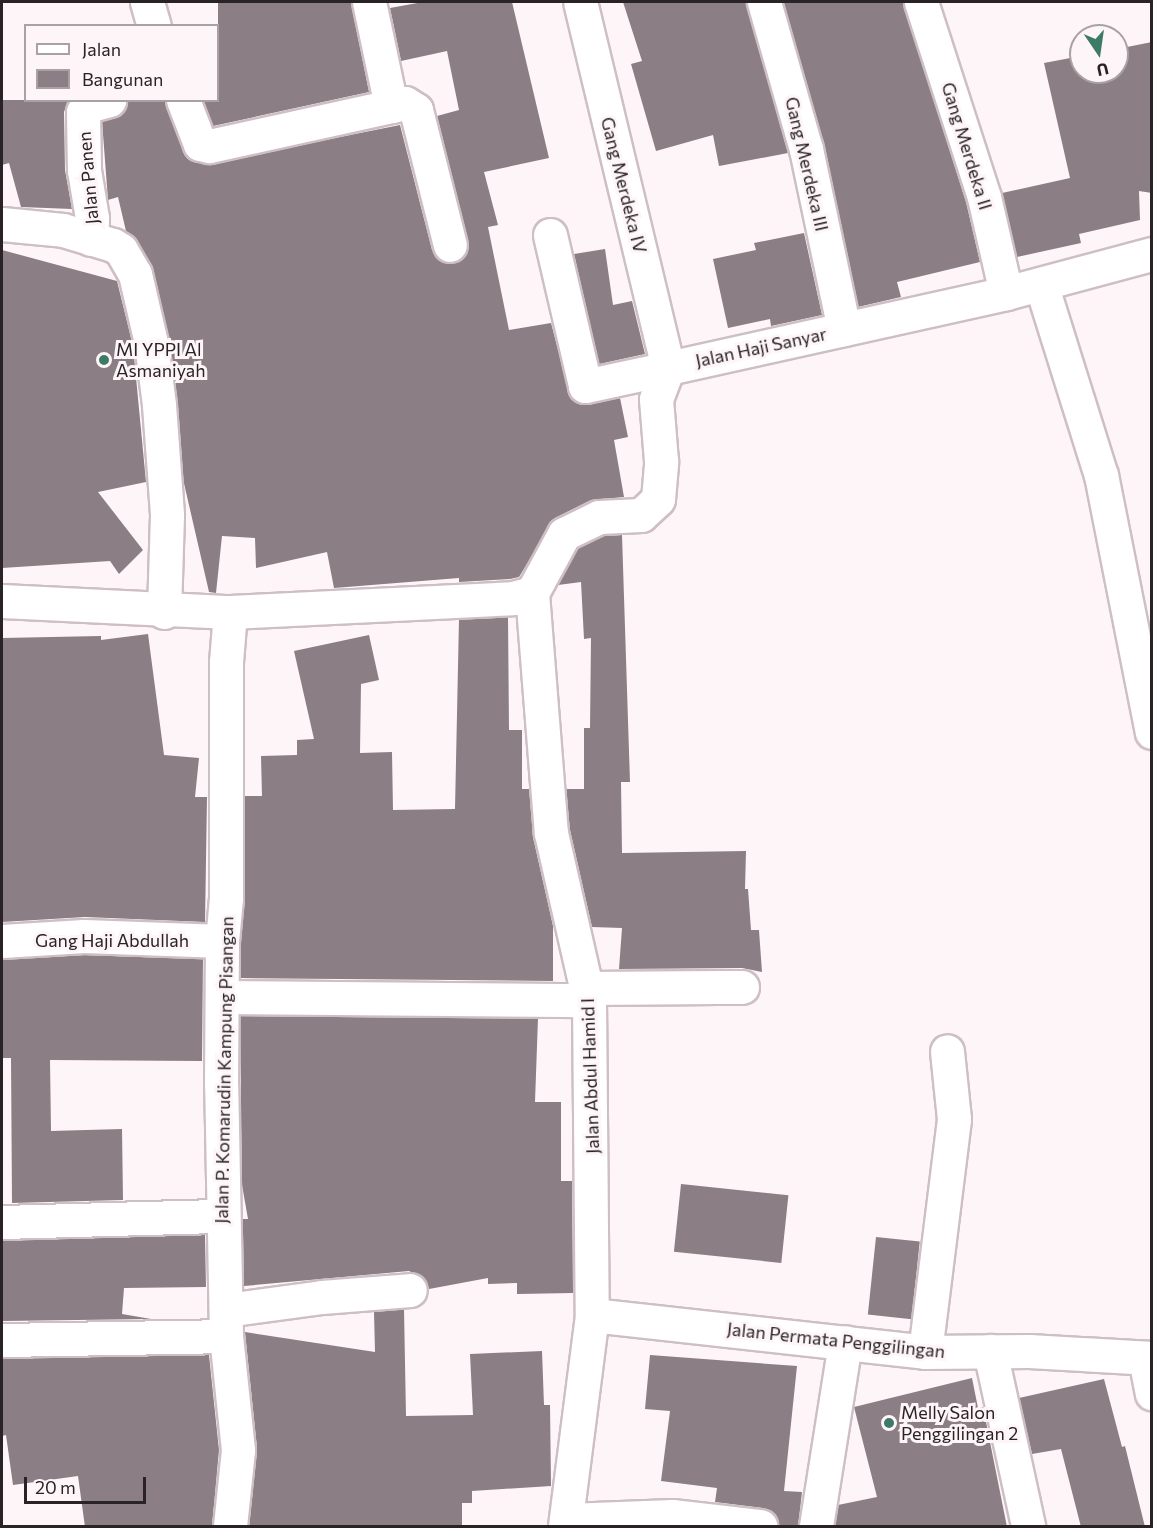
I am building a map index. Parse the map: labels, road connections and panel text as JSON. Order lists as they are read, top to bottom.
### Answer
{
  "streets": {
    "street": [
      "Gang Merdeka II",
      "Gang Merdeka III",
      "Jalan Panen",
      "Gang Merdeka IV",
      "Jalan Haji Sanyar",
      "Gang Haji Abdullah",
      "Jalan P. Komarudin Kampung Pisangan",
      "Jalan Abdul Hamid I",
      "Jalan Permata Penggilingan"
    ]
  },
  "crossings": [
    ["Gang Merdeka II", "Jalan Haji Sanyar"],
    ["Gang Merdeka III", "Jalan Haji Sanyar"],
    ["Gang Merdeka IV", "Jalan Haji Sanyar"],
    ["Gang Haji Abdullah", "Jalan P. Komarudin Kampung Pisangan"],
    ["Jalan Abdul Hamid I", "Jalan Permata Penggilingan"]
  ],
  "places": ["MI YPPI Al Asmaniyah", "Melly Salon Penggilingan 2"],
  "legend": ["Jalan", "Bangunan"],
  "scale_bar": "20 m",
  "north": "bottom"
}
